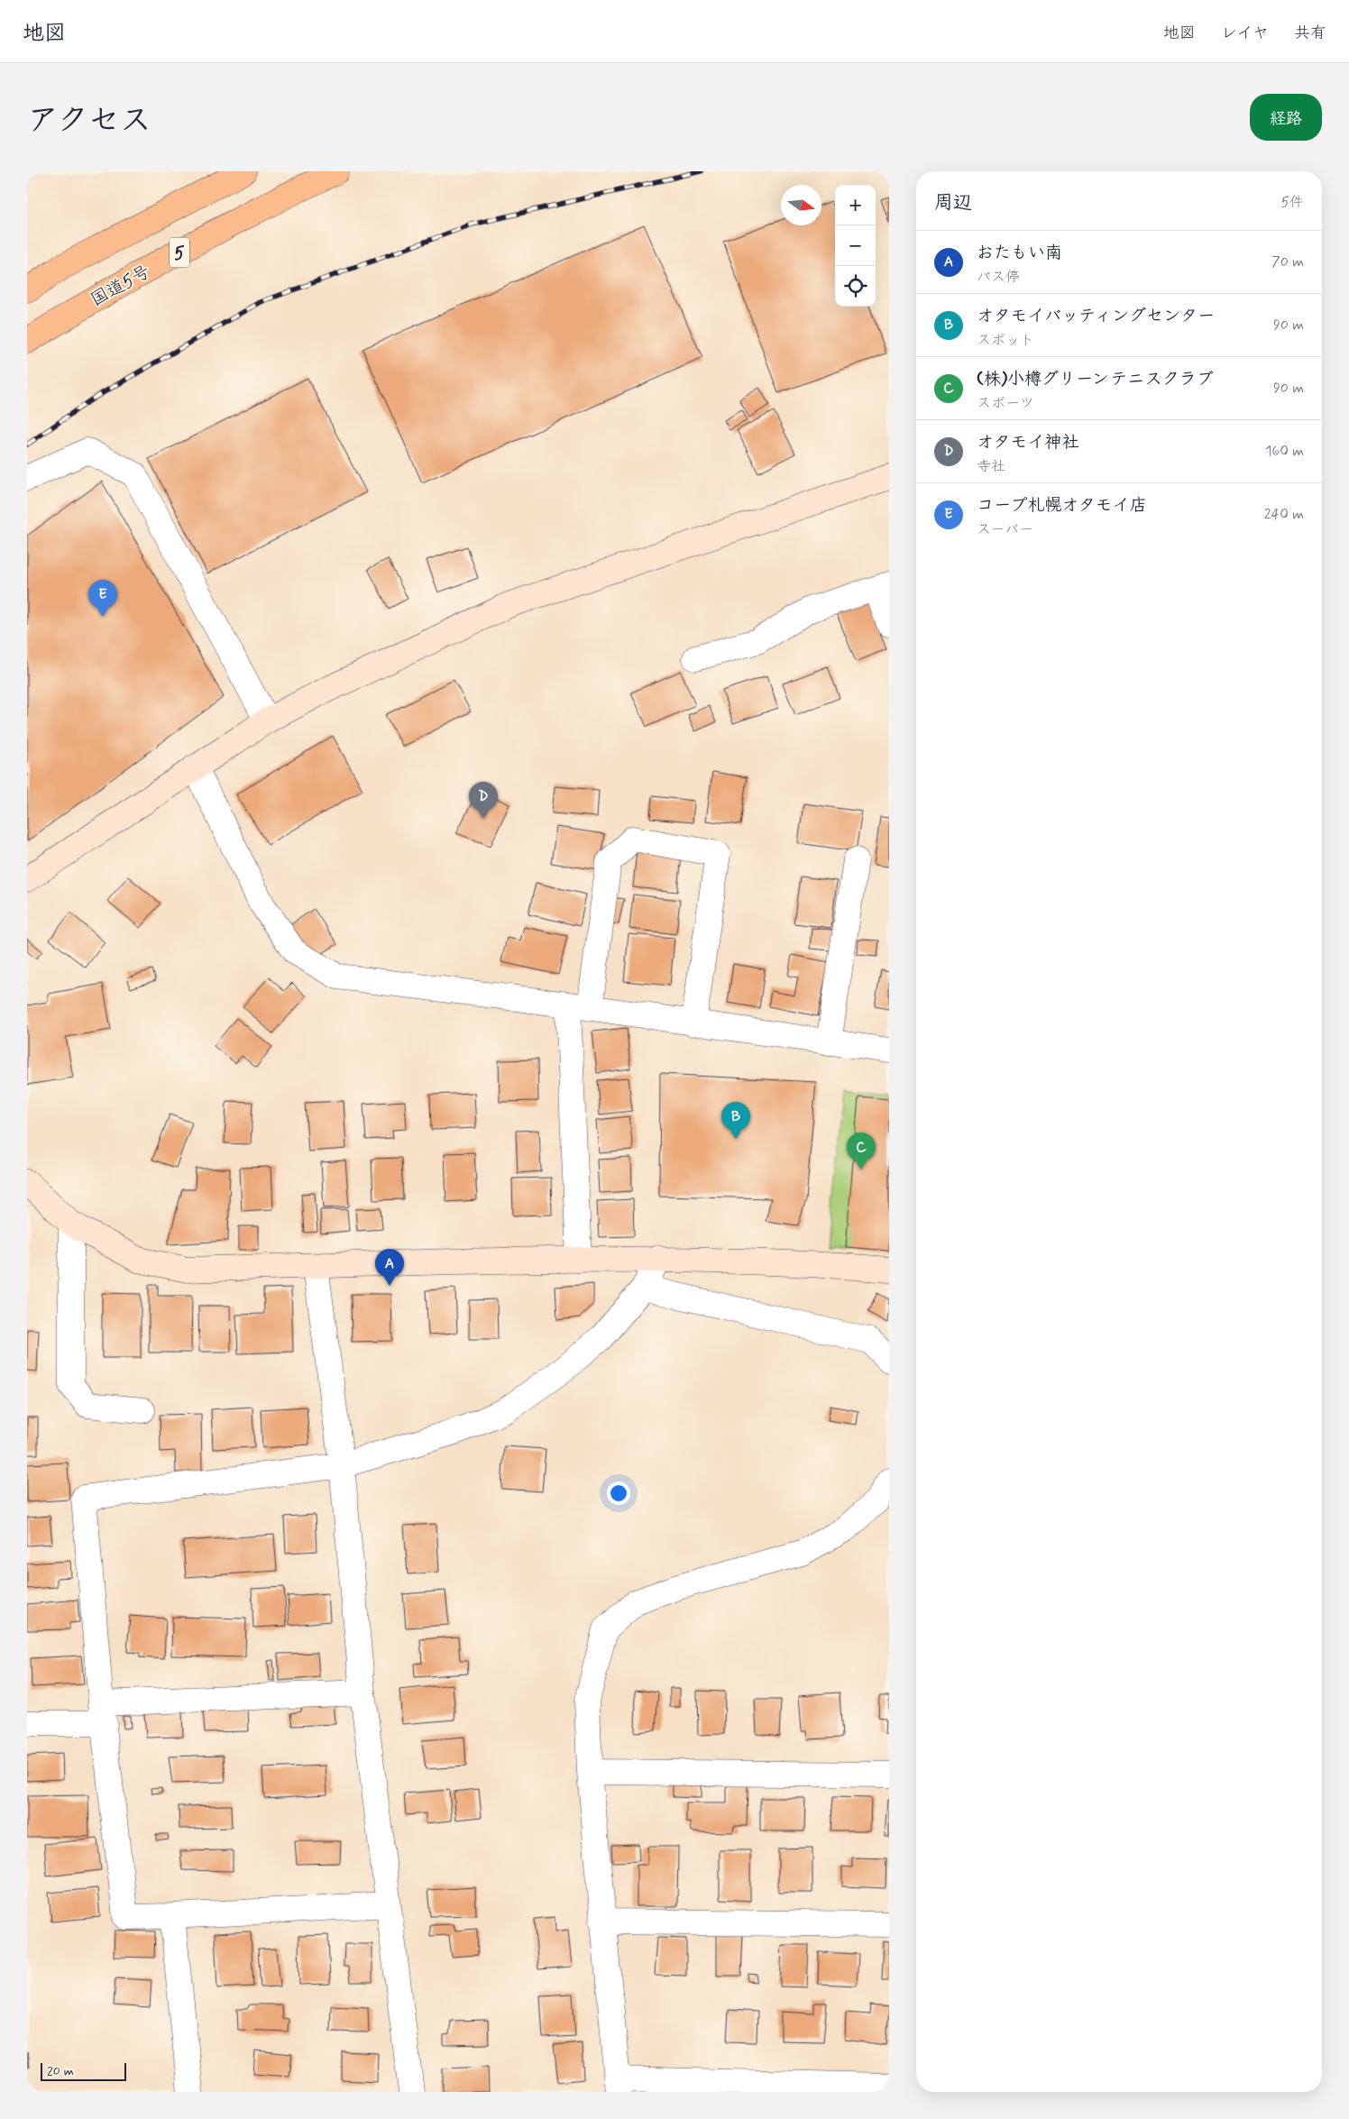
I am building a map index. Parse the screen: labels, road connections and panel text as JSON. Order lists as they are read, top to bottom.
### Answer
{
  "streets": {
    "highway": ["5", "国道5号"]
  },
  "scale_bar": "20 m",
  "north": "right",
  "page": {
    "header": "地図",
    "nav": ["地図", "レイヤ", "共有"],
    "title": "アクセス",
    "buttons": "経路",
    "heading": ["周辺", "5件"],
    "map_buttons": ["+", "−"],
    "list": [
      {
        "mark": "A",
        "name": "おたもい南",
        "note": "バス停",
        "value": "70 m"
      },
      {
        "mark": "B",
        "name": "オタモイバッティングセンター",
        "note": "スポット",
        "value": "90 m"
      },
      {
        "mark": "C",
        "name": "(株)小樽グリーンテニスクラブ",
        "note": "スポーツ",
        "value": "90 m"
      },
      {
        "mark": "D",
        "name": "オタモイ神社",
        "note": "寺社",
        "value": "160 m"
      },
      {
        "mark": "E",
        "name": "コープ札幌オタモイ店",
        "note": "スーパー",
        "value": "240 m"
      }
    ],
    "pins": [
      "E",
      "D",
      "B",
      "C",
      "A"
    ],
    "scale": "20 m"
  }
}
